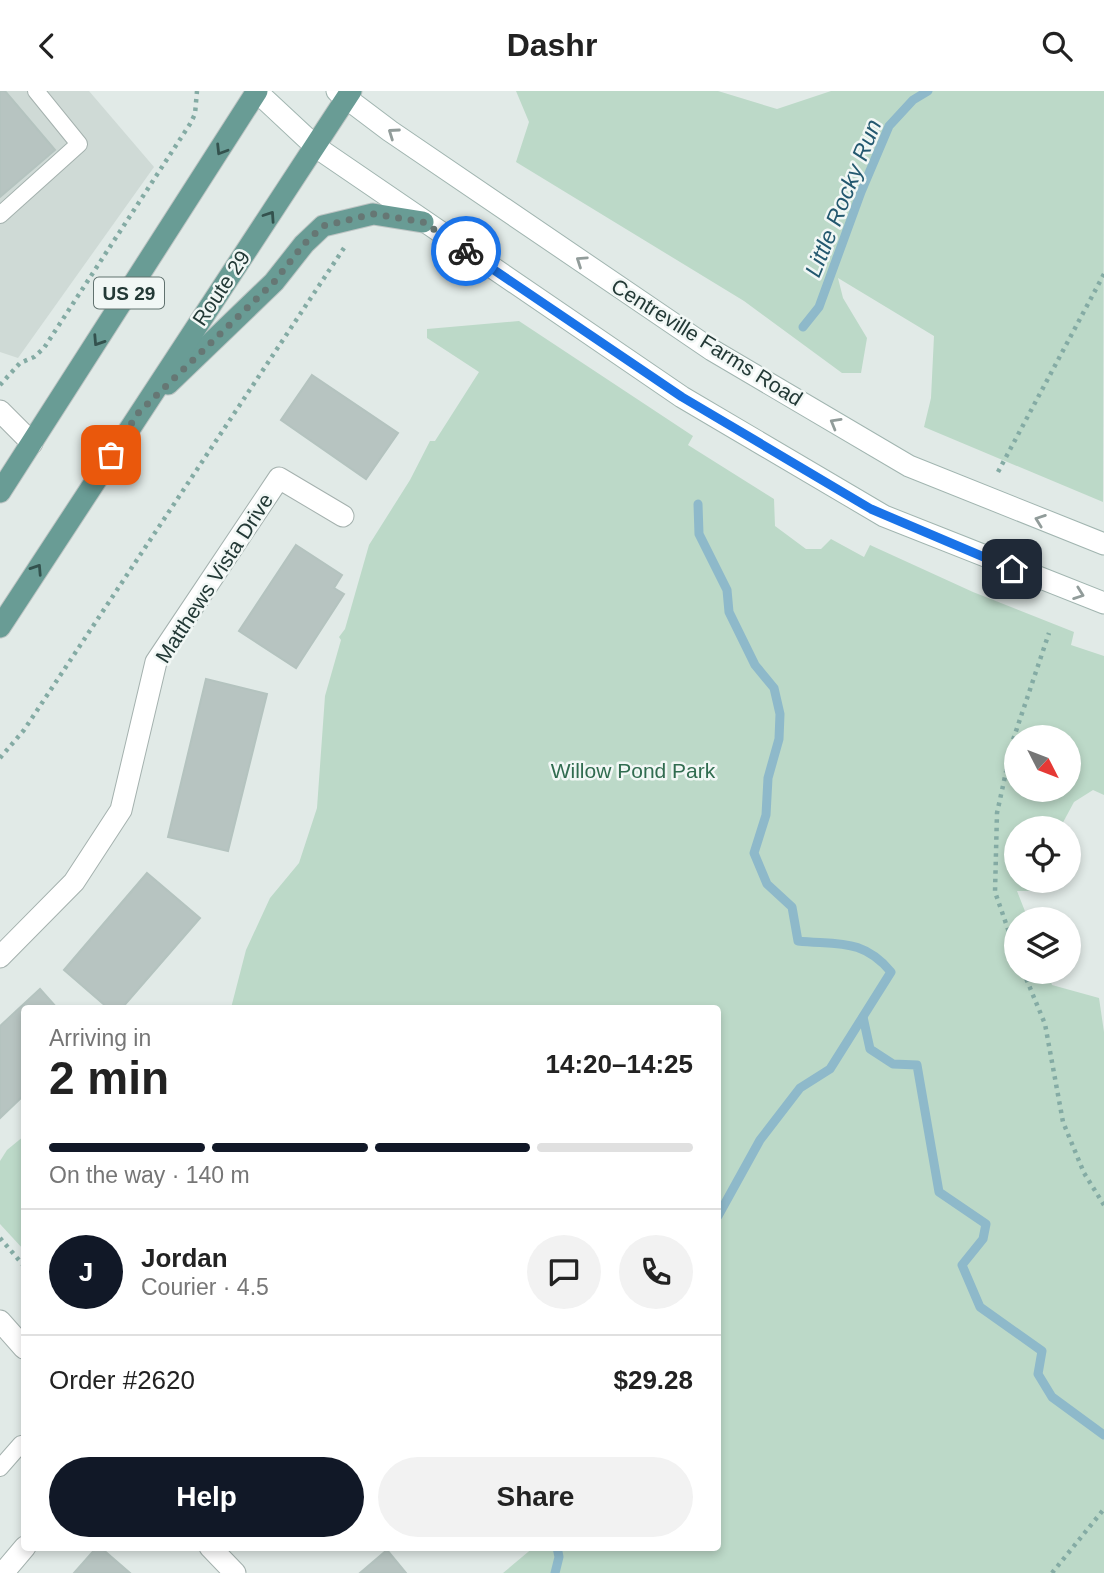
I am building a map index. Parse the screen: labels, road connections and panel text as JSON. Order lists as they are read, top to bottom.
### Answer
{
  "streets": {
    "main road": ["Route 29", "US 29"],
    "street": ["Centreville Farms Road", "Matthews Vista Drive"]
  },
  "crossings": [
    ["Route 29", "Centreville Farms Road"]
  ],
  "water": ["Little Rocky Run"],
  "parks": ["Willow Pond Park"],
  "north": "bottom right",
  "page": {
    "header": "Dashr",
    "heading": ["2 min", "Arriving in", "14:20–14:25"],
    "panel": [
      "Jordan",
      "Courier · 4.5",
      "Order #2620",
      "$29.28"
    ],
    "bar": "On the way · 140 m",
    "round": "J",
    "buttons": ["Help", "Share"]
  }
}
